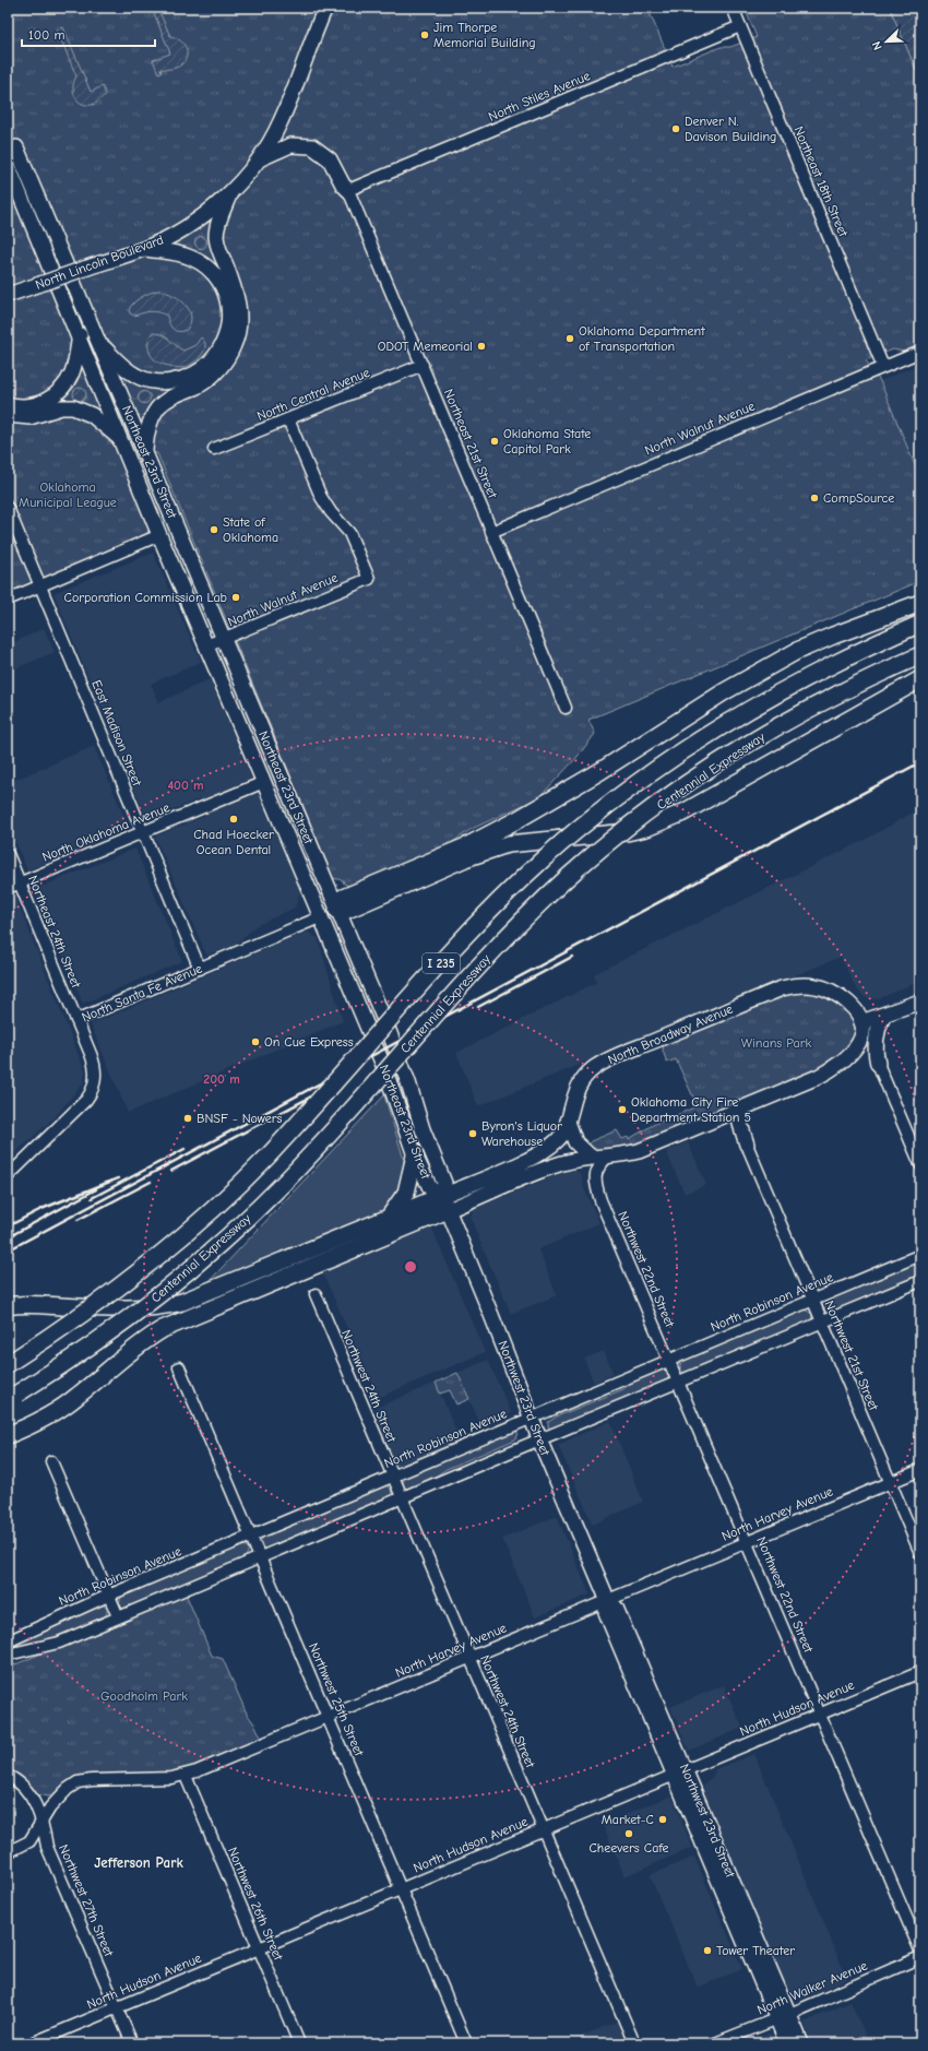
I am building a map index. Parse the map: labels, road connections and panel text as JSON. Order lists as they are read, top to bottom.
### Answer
{
  "streets": {
    "highway": ["Centennial Expressway", "I 235"],
    "main road": [
      "North Lincoln Boulevard",
      "Northeast 23rd Street",
      "North Santa Fe Avenue",
      "North Broadway Avenue",
      "Northwest 23rd Street"
    ],
    "street": [
      "North Stiles Avenue",
      "Northeast 18th Street",
      "North Central Avenue",
      "North Walnut Avenue",
      "Northeast 21st Street",
      "East Madison Street",
      "North Oklahoma Avenue",
      "Northeast 24th Street",
      "Northwest 22nd Street",
      "North Robinson Avenue",
      "Northwest 21st Street",
      "Northwest 24th Street",
      "North Harvey Avenue",
      "Northwest 25th Street",
      "North Hudson Avenue",
      "Northwest 27th Street",
      "Northwest 26th Street",
      "North Walker Avenue"
    ]
  },
  "crossings": [
    ["North Stiles Avenue", "Northeast 18th Street"],
    ["North Stiles Avenue", "Northeast 21st Street"],
    ["Northeast 18th Street", "North Walnut Avenue"],
    ["North Central Avenue", "North Walnut Avenue"],
    ["North Central Avenue", "Northeast 21st Street"],
    ["North Walnut Avenue", "Northeast 21st Street"],
    ["North Walnut Avenue", "Northeast 23rd Street"],
    ["Northeast 23rd Street", "North Oklahoma Avenue"],
    ["Northeast 23rd Street", "North Santa Fe Avenue"],
    ["Northeast 23rd Street", "North Broadway Avenue"],
    ["Northeast 23rd Street", "Northwest 23rd Street"],
    ["East Madison Street", "North Oklahoma Avenue"],
    ["East Madison Street", "North Santa Fe Avenue"],
    ["North Oklahoma Avenue", "Northeast 24th Street"],
    ["Northeast 24th Street", "North Santa Fe Avenue"],
    ["North Broadway Avenue", "Northwest 23rd Street"],
    ["Northwest 22nd Street", "North Robinson Avenue"],
    ["Northwest 22nd Street", "North Harvey Avenue"],
    ["Northwest 22nd Street", "North Hudson Avenue"],
    ["North Robinson Avenue", "Northwest 21st Street"],
    ["North Robinson Avenue", "Northwest 24th Street"],
    ["North Robinson Avenue", "Northwest 23rd Street"],
    ["North Robinson Avenue", "Northwest 25th Street"],
    ["Northwest 21st Street", "North Harvey Avenue"],
    ["Northwest 24th Street", "North Harvey Avenue"],
    ["Northwest 24th Street", "North Hudson Avenue"],
    ["Northwest 23rd Street", "North Harvey Avenue"],
    ["Northwest 23rd Street", "North Hudson Avenue"],
    ["Northwest 23rd Street", "North Walker Avenue"],
    ["North Harvey Avenue", "Northwest 25th Street"],
    ["North Harvey Avenue", "Northwest 27th Street"],
    ["North Harvey Avenue", "Northwest 26th Street"],
    ["Northwest 25th Street", "North Hudson Avenue"],
    ["North Hudson Avenue", "Northwest 27th Street"],
    ["North Hudson Avenue", "Northwest 26th Street"]
  ],
  "districts": ["Jefferson Park"],
  "parks": ["Oklahoma Municipal League", "Winans Park", "Goodholm Park"],
  "places": [
    "Jim Thorpe Memorial Building",
    "Denver N. Davison Building",
    "Oklahoma Department of Transportation",
    "ODOT Memeorial",
    "Oklahoma State Capitol Park",
    "CompSource",
    "State of Oklahoma",
    "Corporation Commission Lab",
    "Chad Hoecker Ocean Dental",
    "On Cue Express",
    "Oklahoma City Fire Department Station 5",
    "BNSF - Nowers",
    "Byron's Liquor Warehouse",
    "Market-C",
    "Cheevers Cafe",
    "Tower Theater"
  ],
  "scale_bar": "100 m",
  "north": "bottom left",
  "rings": ["400 m", "200 m"]
}
